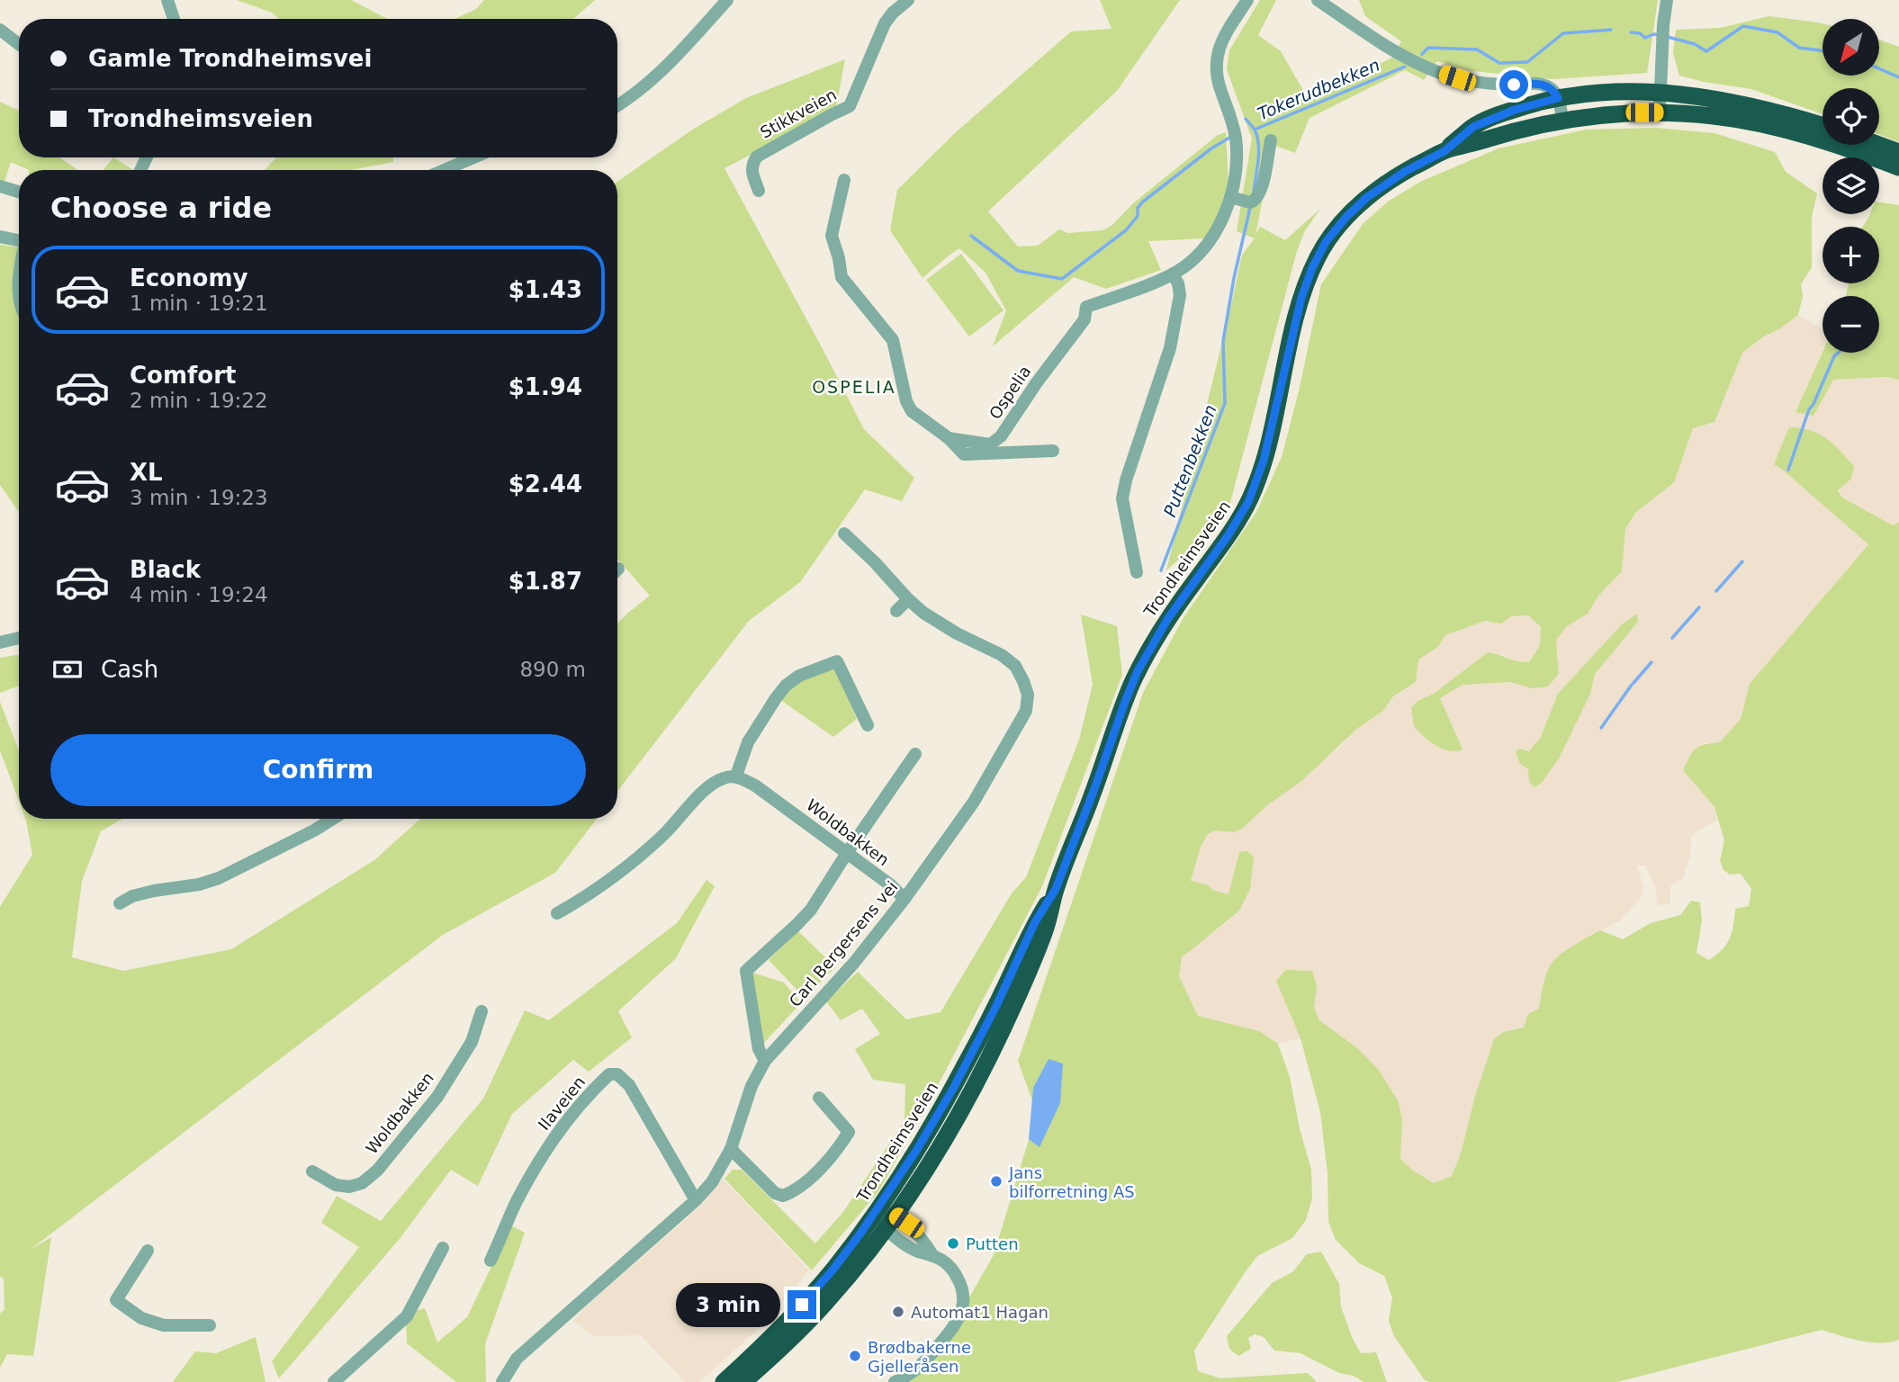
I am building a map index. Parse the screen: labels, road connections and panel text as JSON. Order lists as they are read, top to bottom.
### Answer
{
  "streets": {
    "highway": ["Trondheimsveien"],
    "street": [
      "Stikkveien",
      "Ospelia",
      "Woldbakken",
      "Carl Bergersens vei",
      "Ilaveien"
    ]
  },
  "crossings": [
    ["Woldbakken", "Carl Bergersens vei"],
    ["Carl Bergersens vei", "Ilaveien"]
  ],
  "districts": ["OSPELIA"],
  "water": ["Tokerudbekken", "Puttenbekken"],
  "places": [
    "Jans bilforretning AS",
    "Putten",
    "Automat1 Hagan",
    "Brødbakerne Gjelleråsen"
  ],
  "north": "bottom left",
  "page": {
    "map_buttons": ["+", "−"],
    "banner": ["Gamle Trondheimsvei", "Trondheimsveien"],
    "heading": "Choose a ride",
    "list": [
      {
        "name": "Economy",
        "note": "1 min · 19:21",
        "value": "$1.43"
      },
      {
        "name": "Comfort",
        "note": "2 min · 19:22",
        "value": "$1.94"
      },
      {
        "name": "XL",
        "note": "3 min · 19:23",
        "value": "$2.44"
      },
      {
        "name": "Black",
        "note": "4 min · 19:24",
        "value": "$1.87"
      }
    ],
    "pay": ["Cash", "890 m"],
    "buttons": "Confirm",
    "bubble": "3 min"
  }
}
